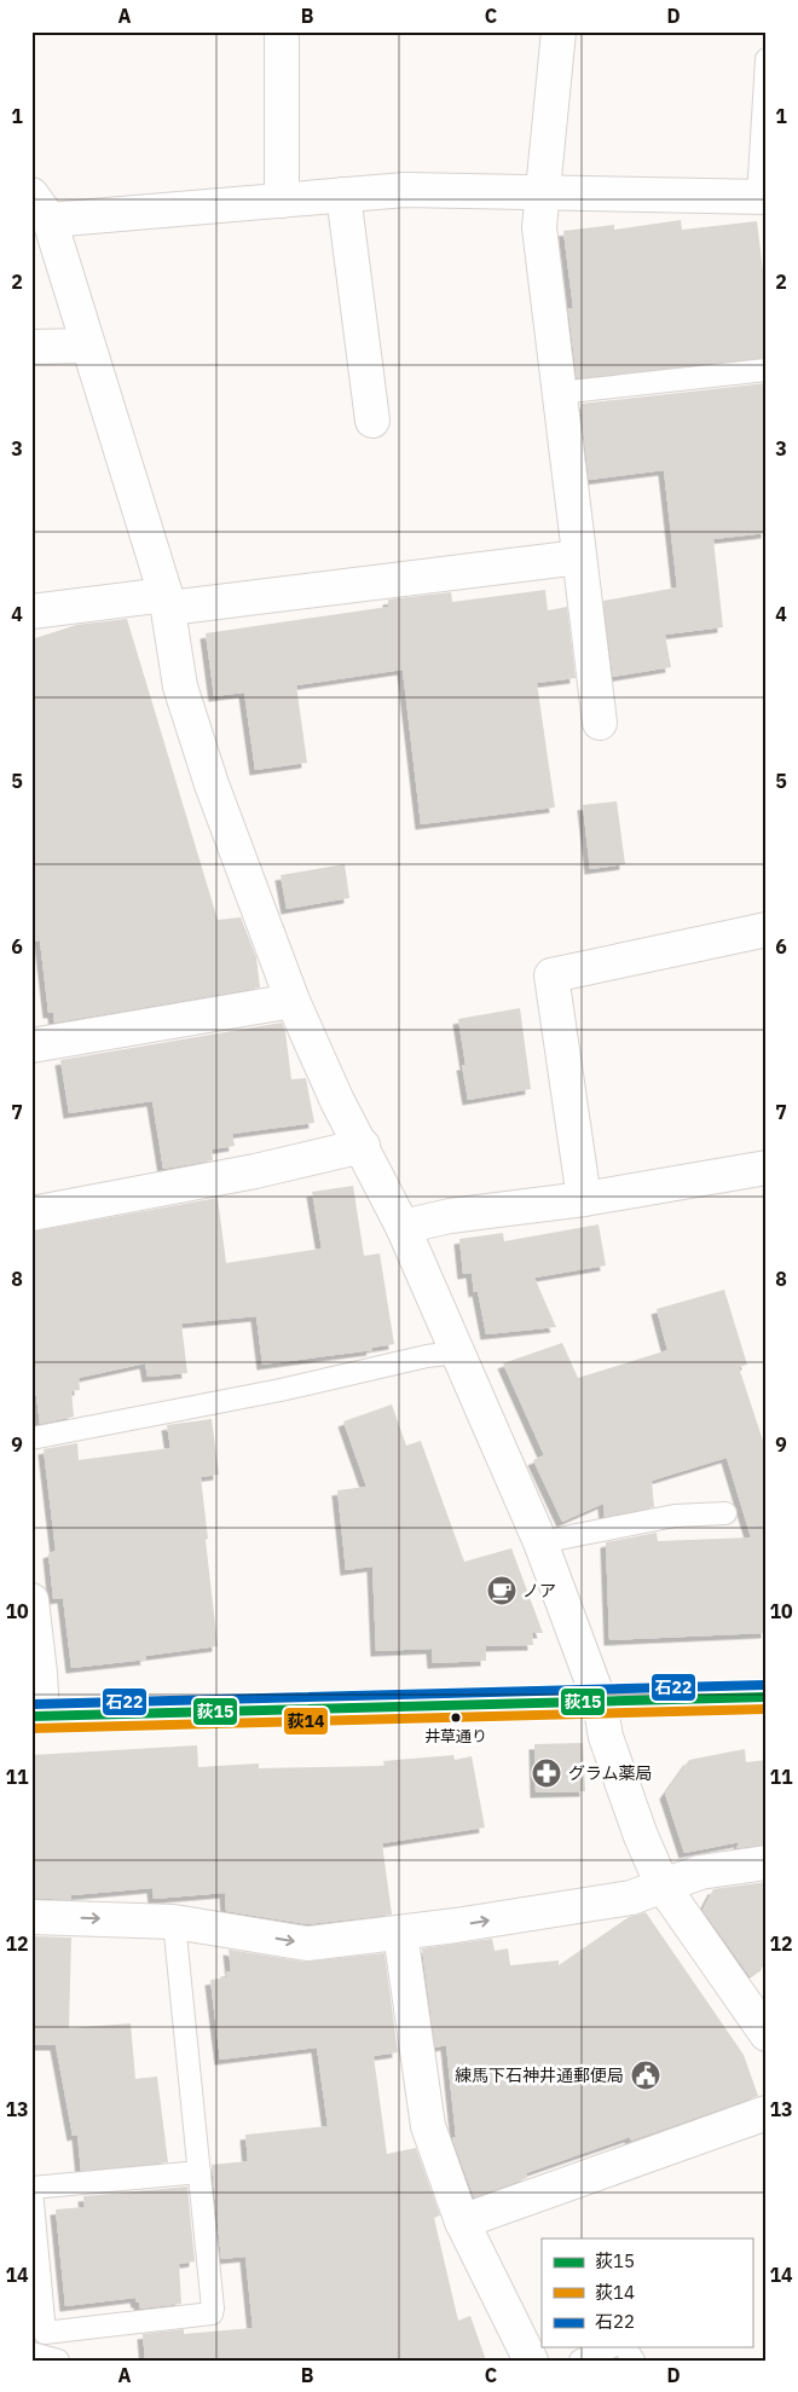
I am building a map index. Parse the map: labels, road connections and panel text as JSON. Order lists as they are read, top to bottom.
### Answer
{
  "places": {
    "cafe": ["ノア"],
    "other": ["井草通り"],
    "pharmacy": ["グラム薬局"],
    "public building": ["練馬下石神井通郵便局"]
  },
  "lines": ["transit line 石22", "transit line 荻15", "transit line 荻14"],
  "legend": ["荻15", "荻14", "石22"],
  "grid": {
    "columns": [
      "A",
      "B",
      "C",
      "D"
    ],
    "rows": [
      "1",
      "2",
      "3",
      "4",
      "5",
      "6",
      "7",
      "8",
      "9",
      "10",
      "11",
      "12",
      "13",
      "14"
    ]
  }
}
